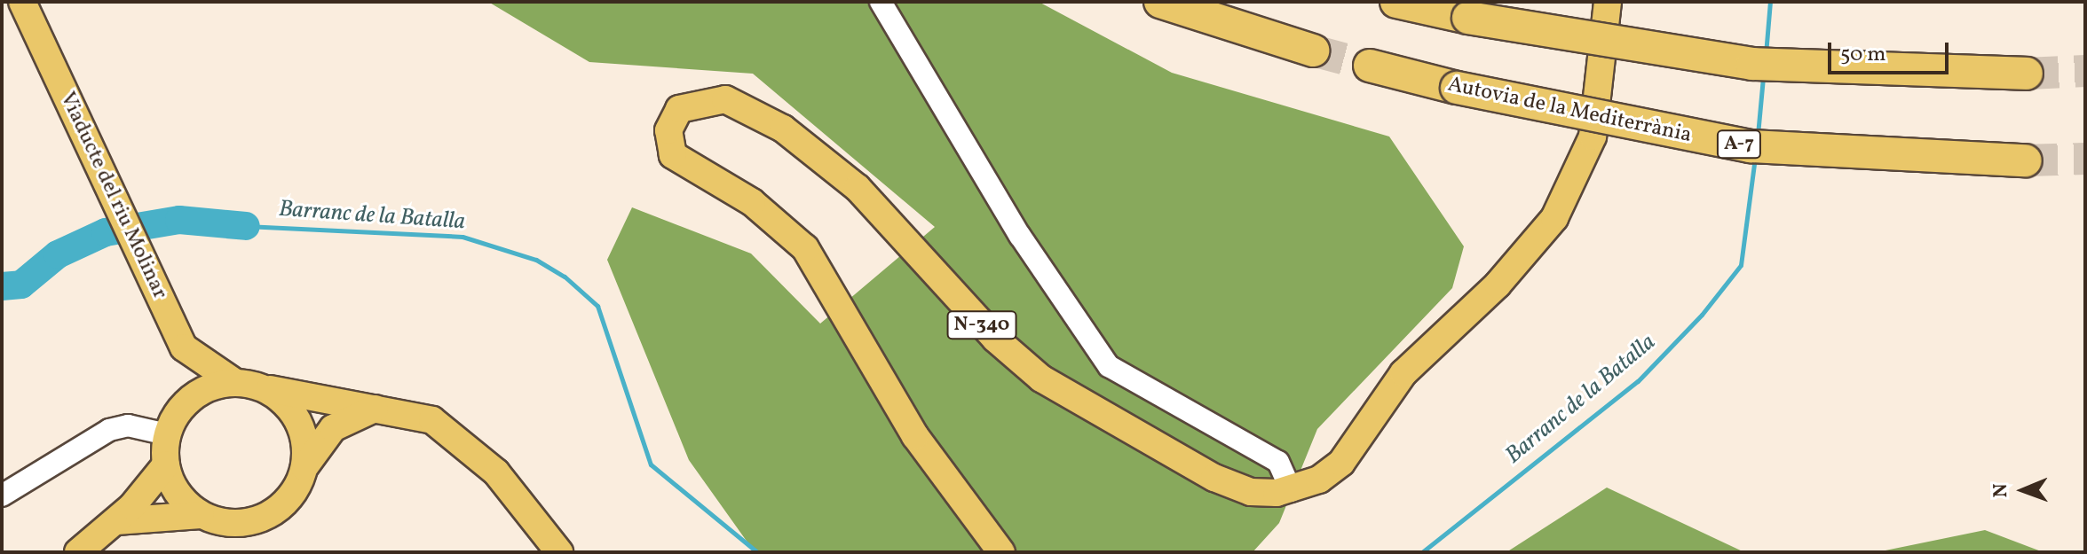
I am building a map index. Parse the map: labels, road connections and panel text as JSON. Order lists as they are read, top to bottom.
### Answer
{
  "streets": {
    "highway": ["Autovia de la Mediterrània", "A-7"],
    "main road": ["Viaducte del riu Molinar", "N-340"]
  },
  "water": ["Barranc de la Batalla"],
  "scale_bar": "50 m",
  "north": "left"
}
